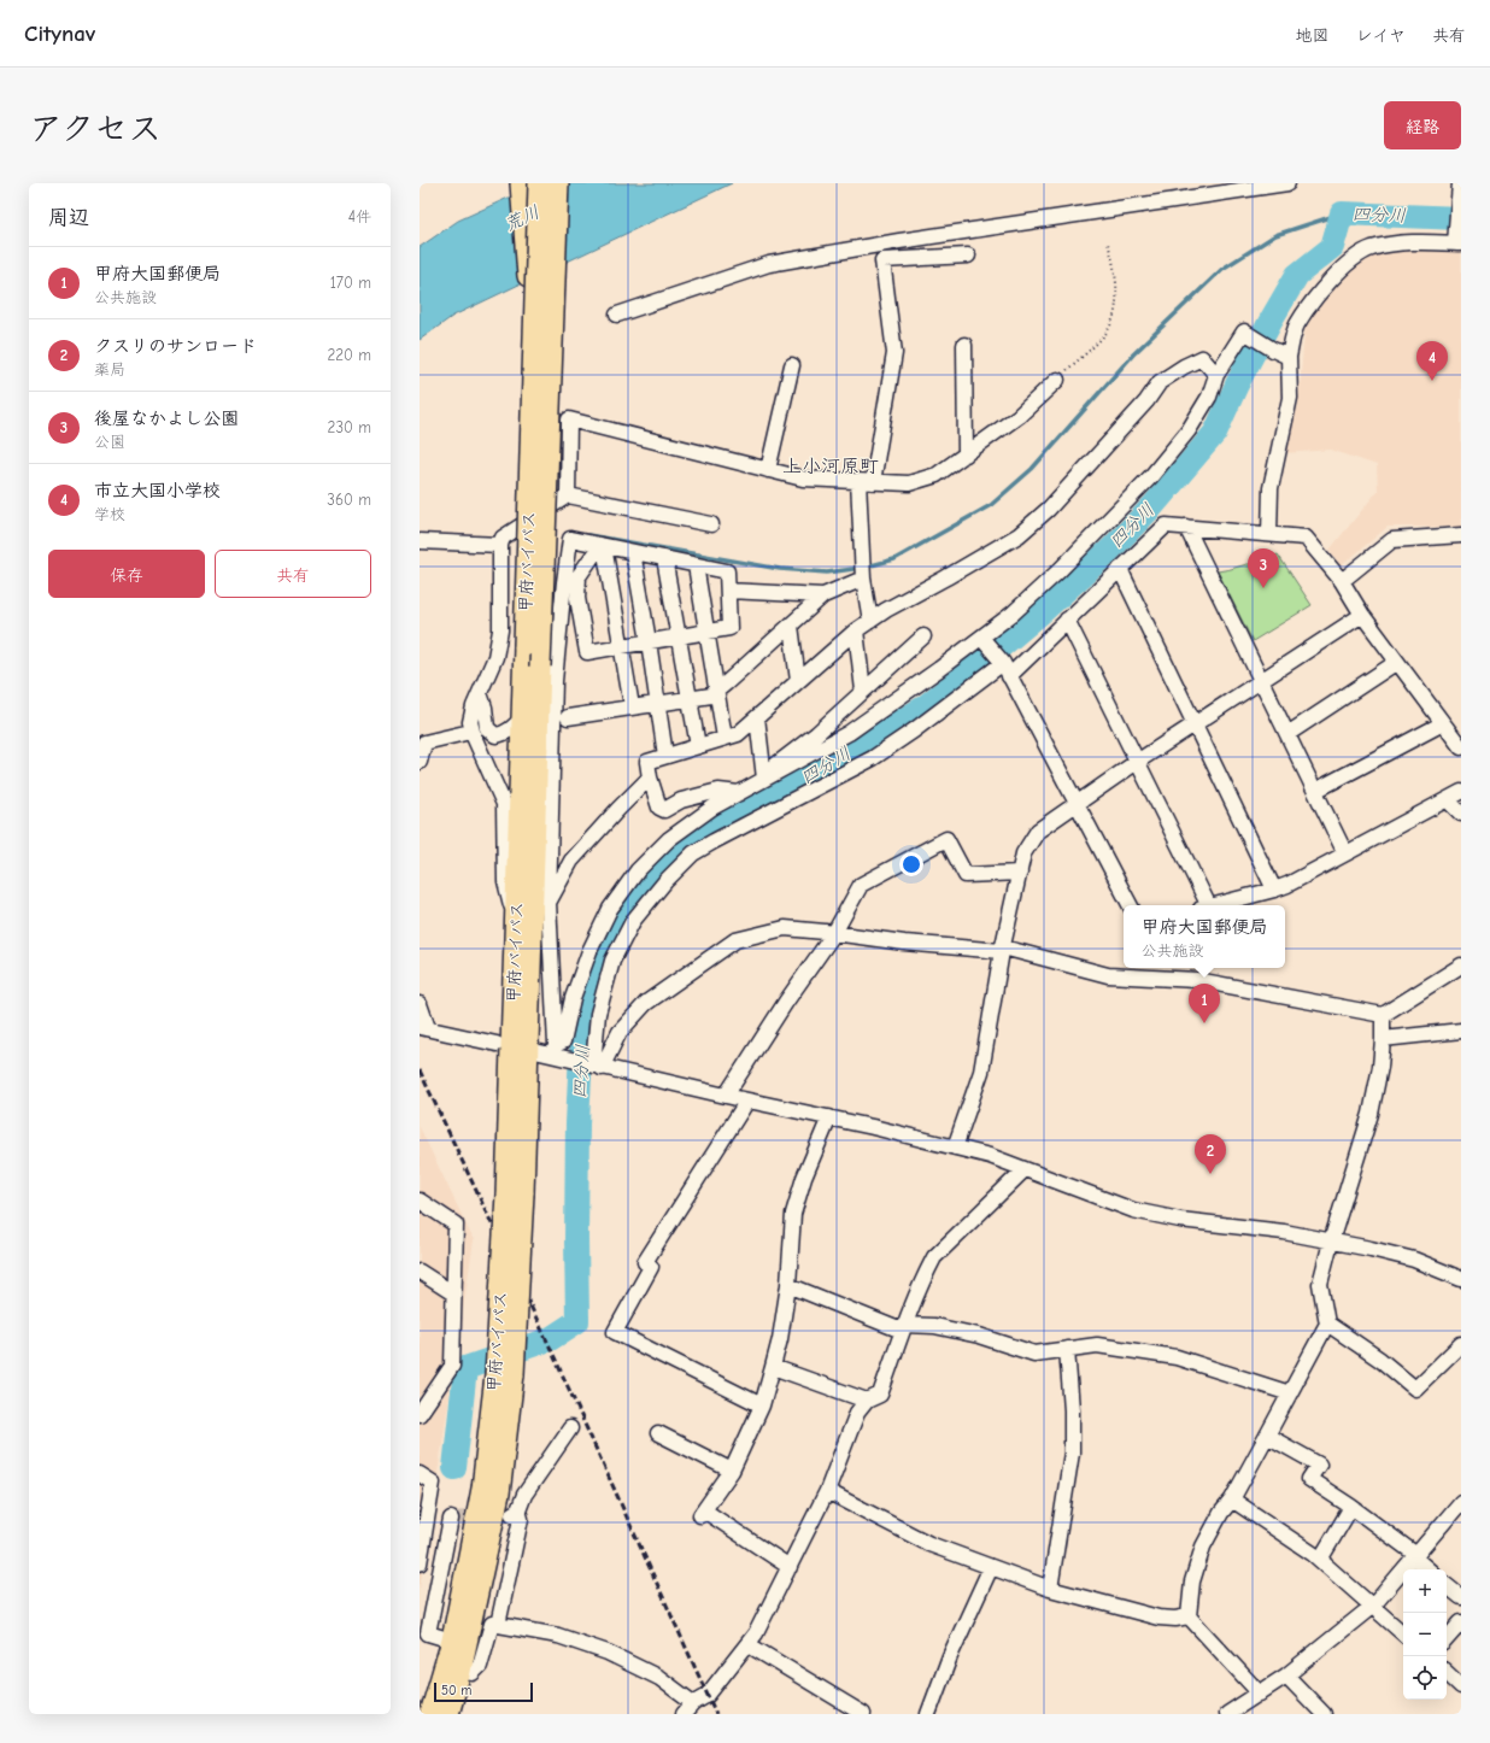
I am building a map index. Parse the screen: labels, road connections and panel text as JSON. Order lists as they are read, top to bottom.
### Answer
{
  "streets": {
    "highway": ["甲府バイパス"]
  },
  "districts": ["上小河原町"],
  "water": ["四分川", "荒川"],
  "scale_bar": "50 m",
  "page": {
    "header": "Citynav",
    "nav": ["地図", "レイヤ", "共有"],
    "title": "アクセス",
    "buttons": [
      "経路",
      ["保存", "共有"]
    ],
    "heading": ["周辺", "4件"],
    "list": [
      {
        "mark": "1",
        "name": "甲府大国郵便局",
        "note": "公共施設",
        "value": "170 m"
      },
      {
        "mark": "2",
        "name": "クスリのサンロード",
        "note": "薬局",
        "value": "220 m"
      },
      {
        "mark": "3",
        "name": "後屋なかよし公園",
        "note": "公園",
        "value": "230 m"
      },
      {
        "mark": "4",
        "name": "市立大国小学校",
        "note": "学校",
        "value": "360 m"
      }
    ],
    "pins": [
      "4",
      "3",
      "1",
      "2"
    ],
    "popup": ["甲府大国郵便局", "公共施設"],
    "map_buttons": ["+", "−"],
    "scale": "50 m"
  }
}
